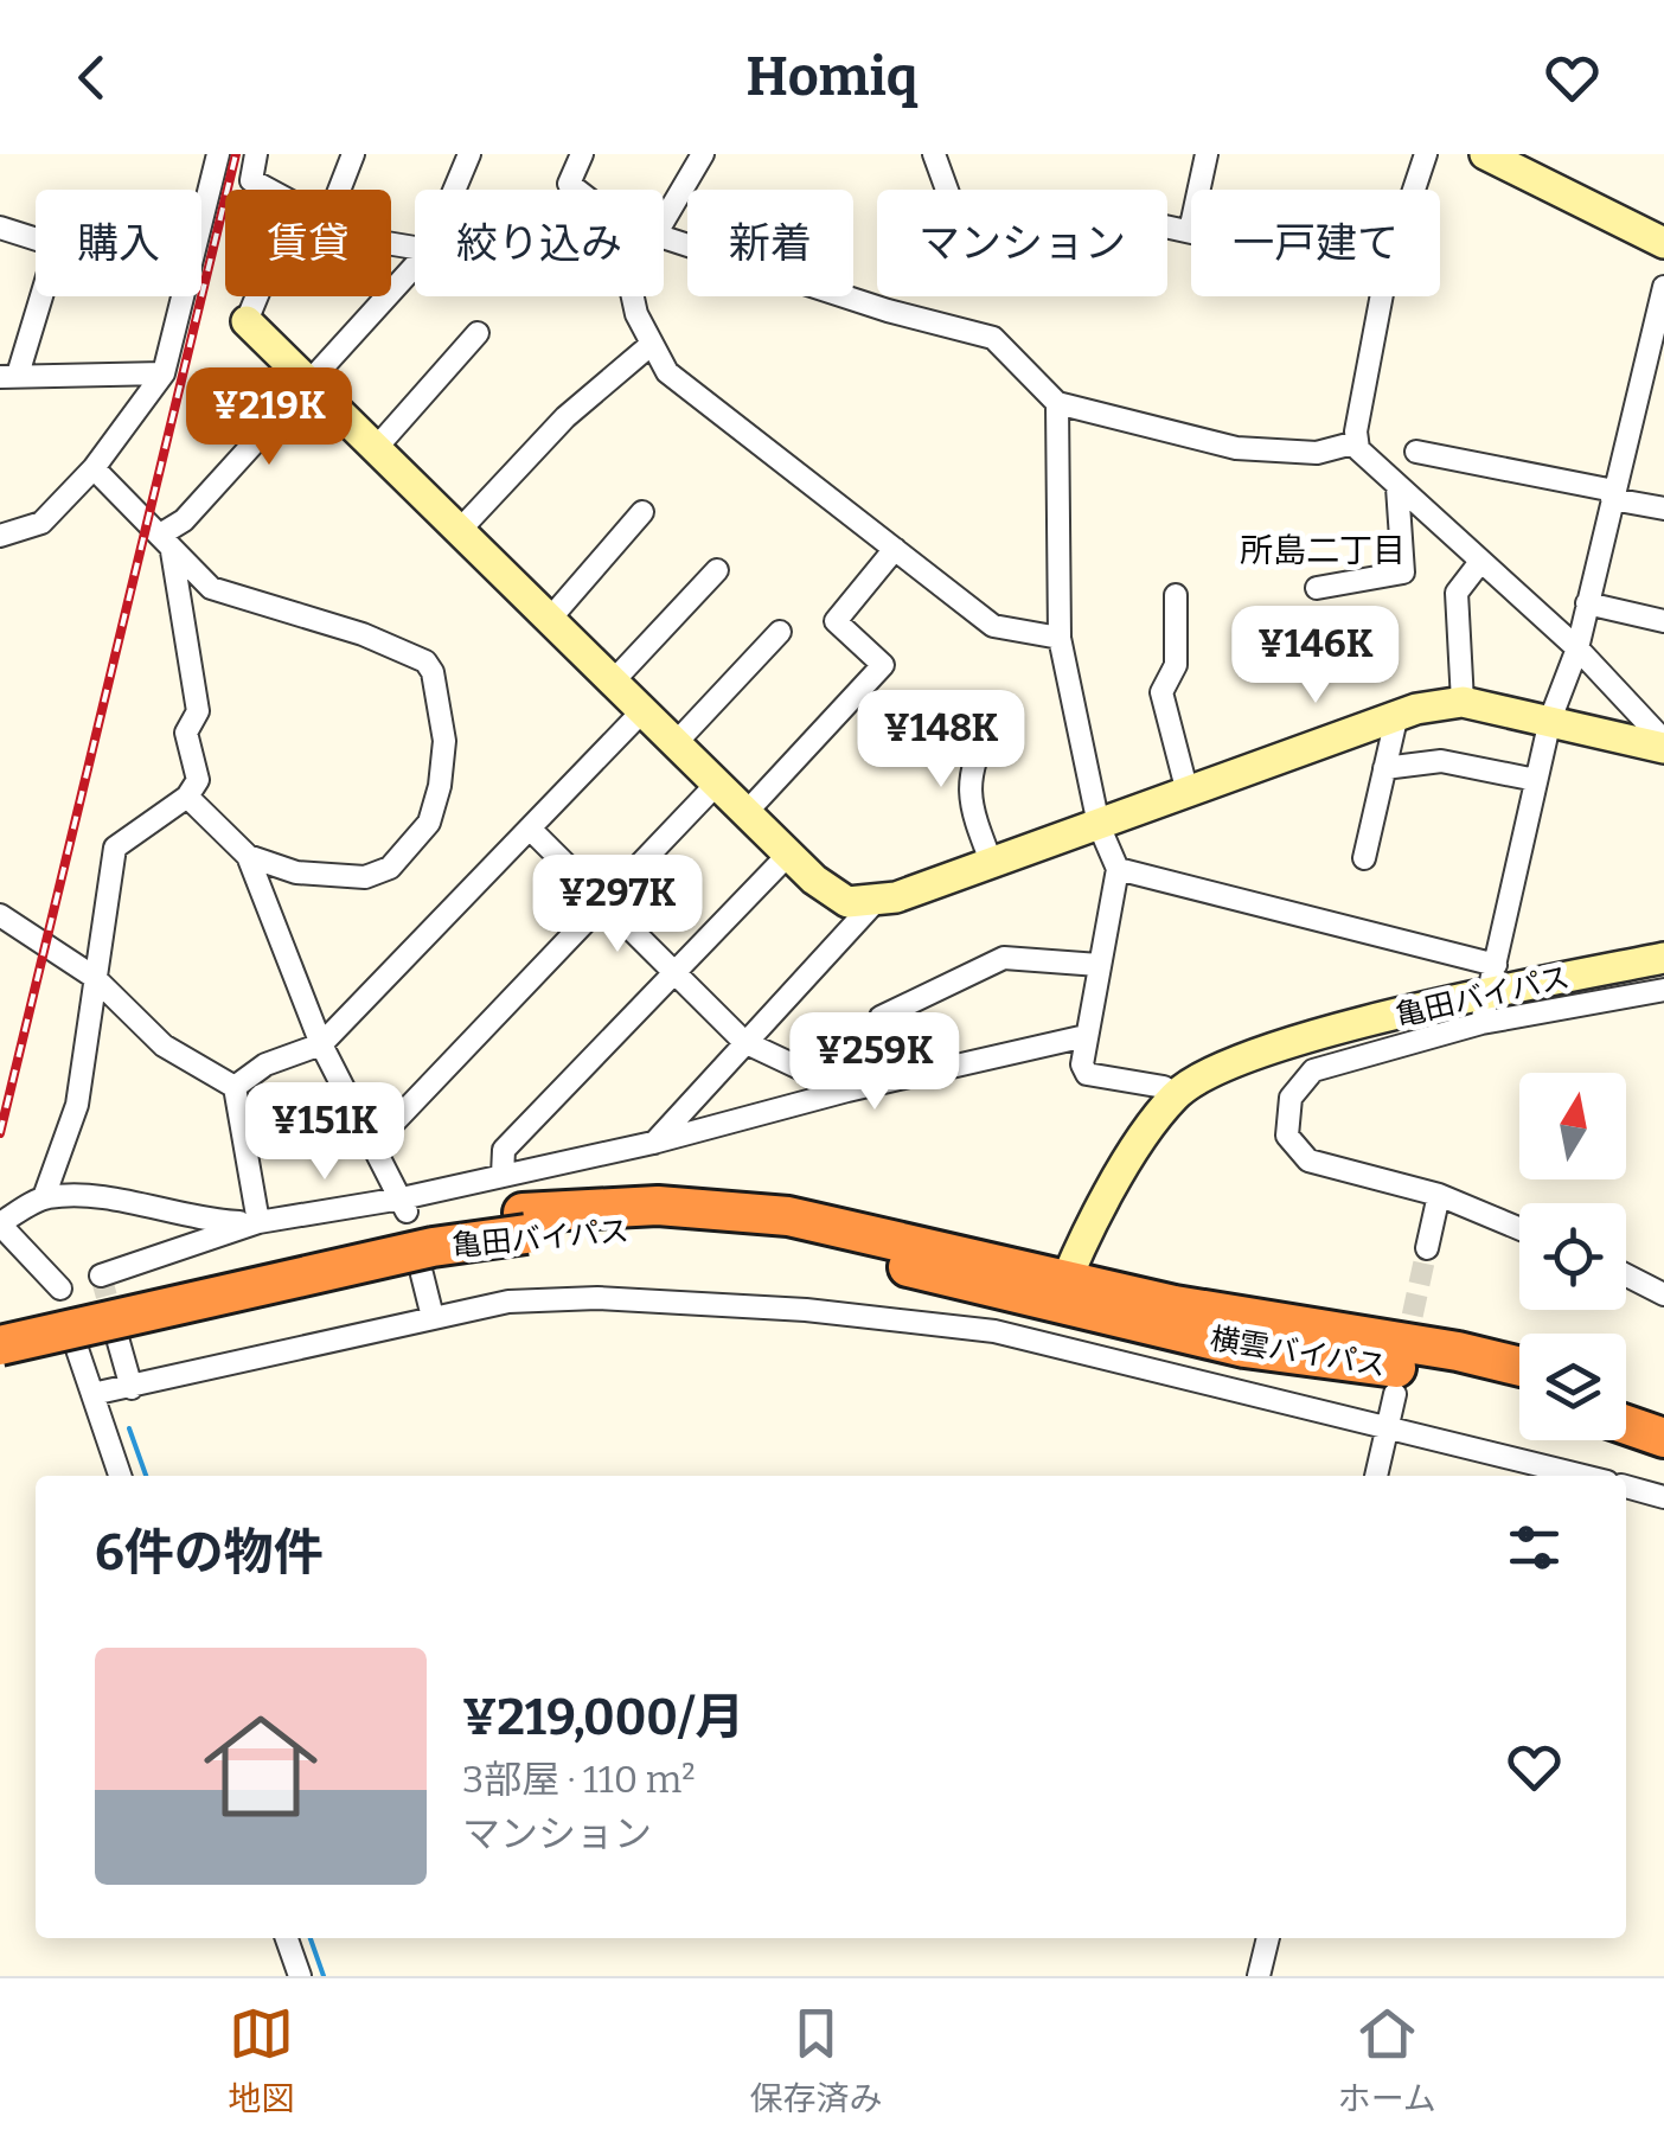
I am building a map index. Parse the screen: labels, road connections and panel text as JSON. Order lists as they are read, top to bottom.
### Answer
{
  "streets": {
    "highway": ["亀田バイパス", "横雲バイパス"]
  },
  "crossings": [
    ["亀田バイパス", "横雲バイパス"]
  ],
  "districts": ["所島二丁目"],
  "north": "top",
  "page": {
    "header": "Homiq",
    "chip": [
      "購入",
      "賃貸",
      "絞り込み",
      "新着",
      "マンション",
      "一戸建て"
    ],
    "price": [
      "¥219K",
      "¥146K",
      "¥148K",
      "¥297K",
      "¥259K",
      "¥151K"
    ],
    "heading": "6件の物件",
    "list": [
      {
        "name": "¥219,000/月",
        "note": "3部屋 · 110 m² · マンション"
      }
    ],
    "tabs": ["地図", "保存済み", "ホーム"]
  }
}
